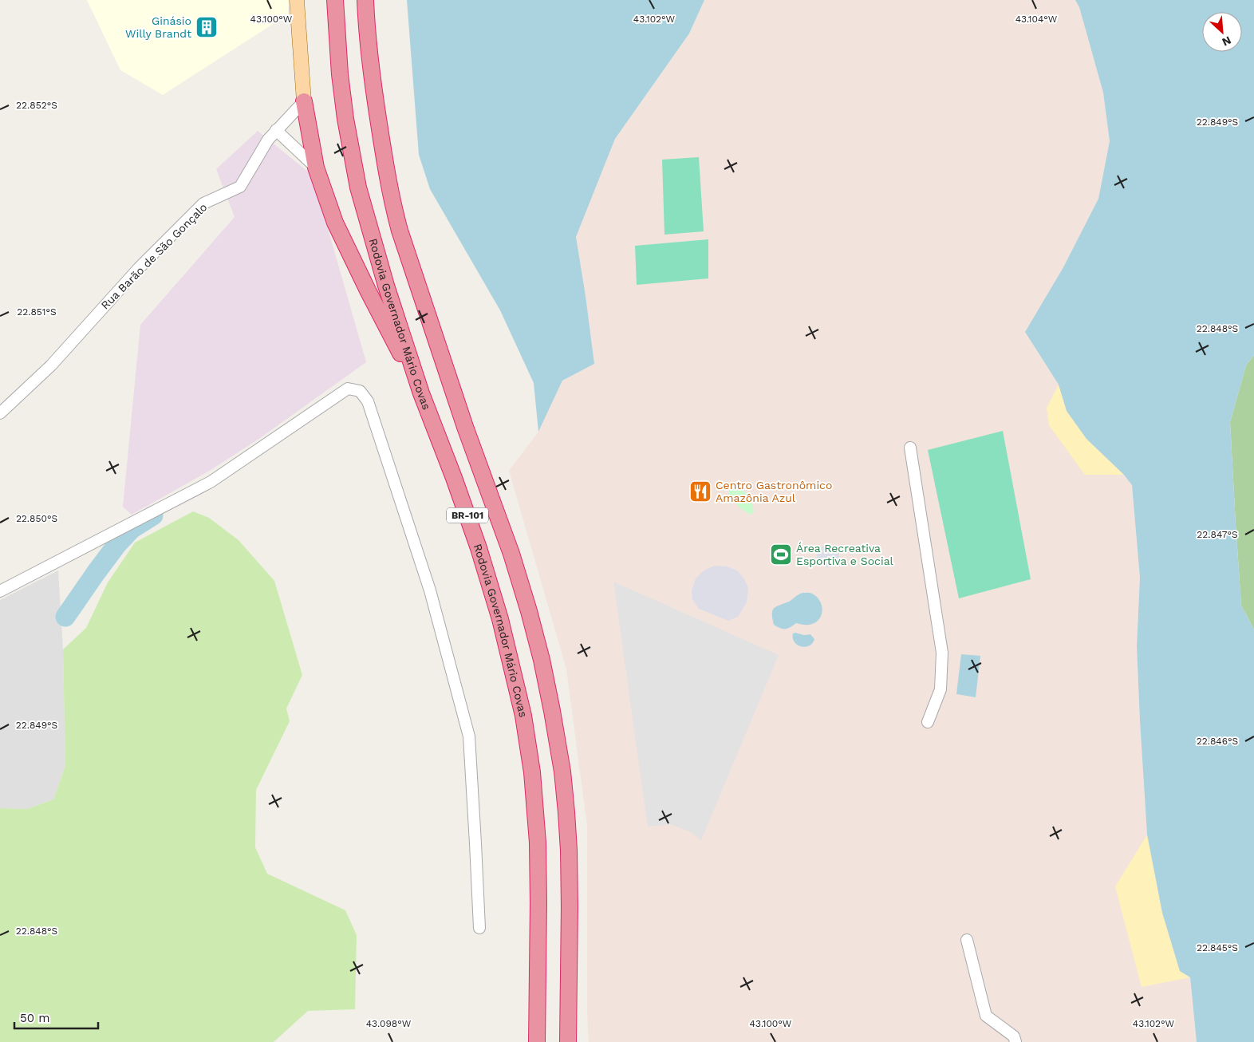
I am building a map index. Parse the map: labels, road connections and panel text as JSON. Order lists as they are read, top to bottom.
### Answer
{
  "streets": {
    "highway": ["Rodovia Governador Mário Covas", "BR-101"],
    "street": ["Rua Barão de São Gonçalo"]
  },
  "places": {
    "building": ["Ginásio Willy Brandt"],
    "restaurant": ["Centro Gastronômico Amazônia Azul"],
    "sports": ["Área Recreativa Esportiva e Social"]
  },
  "scale_bar": "50 m",
  "north": "bottom right",
  "coordinates": [
    "43.104°W",
    "43.100°W",
    "43.102°W",
    "22.852°S",
    "22.849°S",
    "22.851°S",
    "22.848°S",
    "22.850°S",
    "22.847°S",
    "22.846°S",
    "22.845°S",
    "43.098°W"
  ]
}
